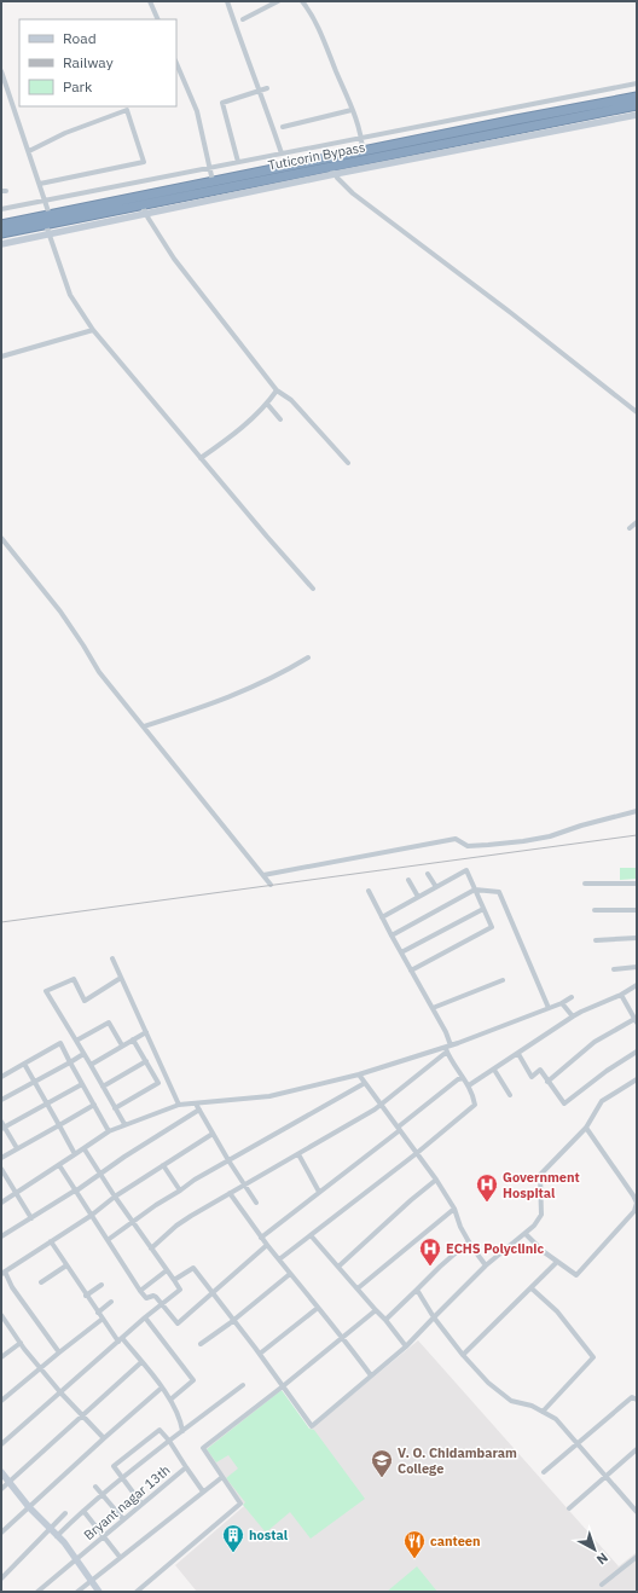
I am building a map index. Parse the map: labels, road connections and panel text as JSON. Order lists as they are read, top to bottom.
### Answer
{
  "streets": {
    "highway": ["Tuticorin Bypass"],
    "street": ["Bryant nagar 13th"]
  },
  "places": {
    "hospital": ["Government Hospital", "ECHS Polyclinic"],
    "school or university": ["V. O. Chidambaram College"],
    "building": ["hostal"],
    "restaurant": ["canteen"]
  },
  "legend": ["Road", "Railway", "Park"],
  "north": "bottom right"
}
